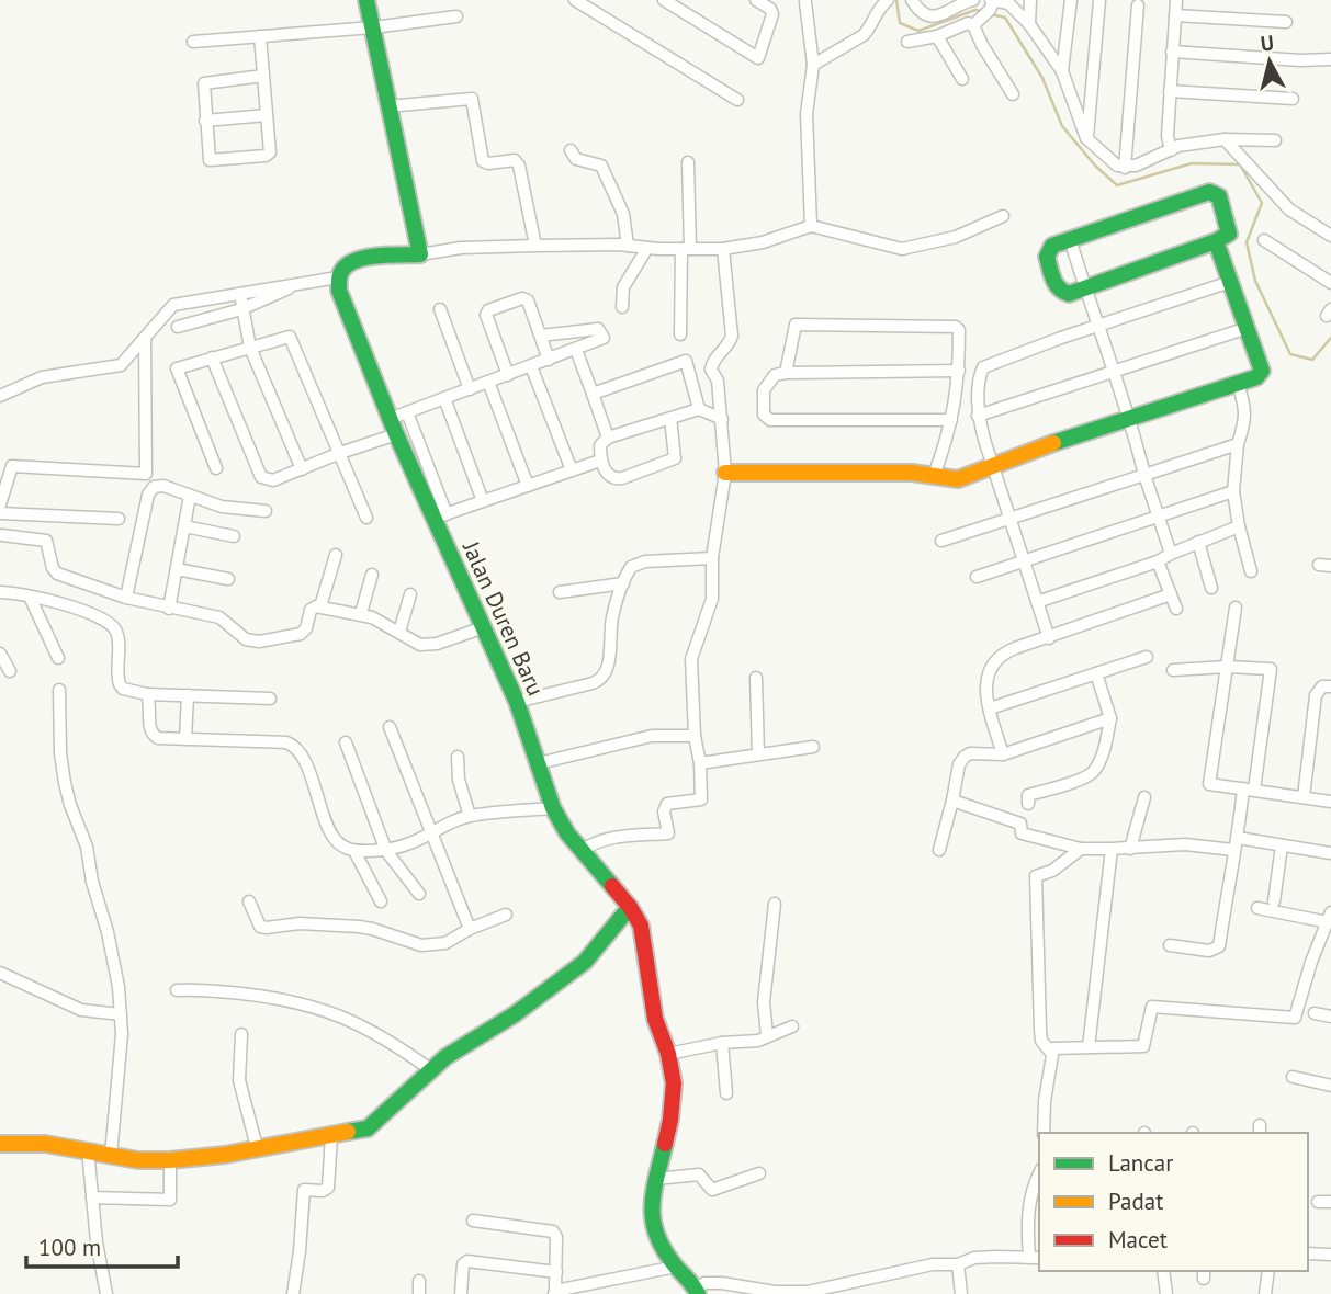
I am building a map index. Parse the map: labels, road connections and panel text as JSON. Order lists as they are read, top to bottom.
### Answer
{
  "streets": {
    "street": ["Jalan Duren Baru"]
  },
  "legend": ["Lancar", "Padat", "Macet"],
  "scale_bar": "100 m",
  "north": "top"
}
